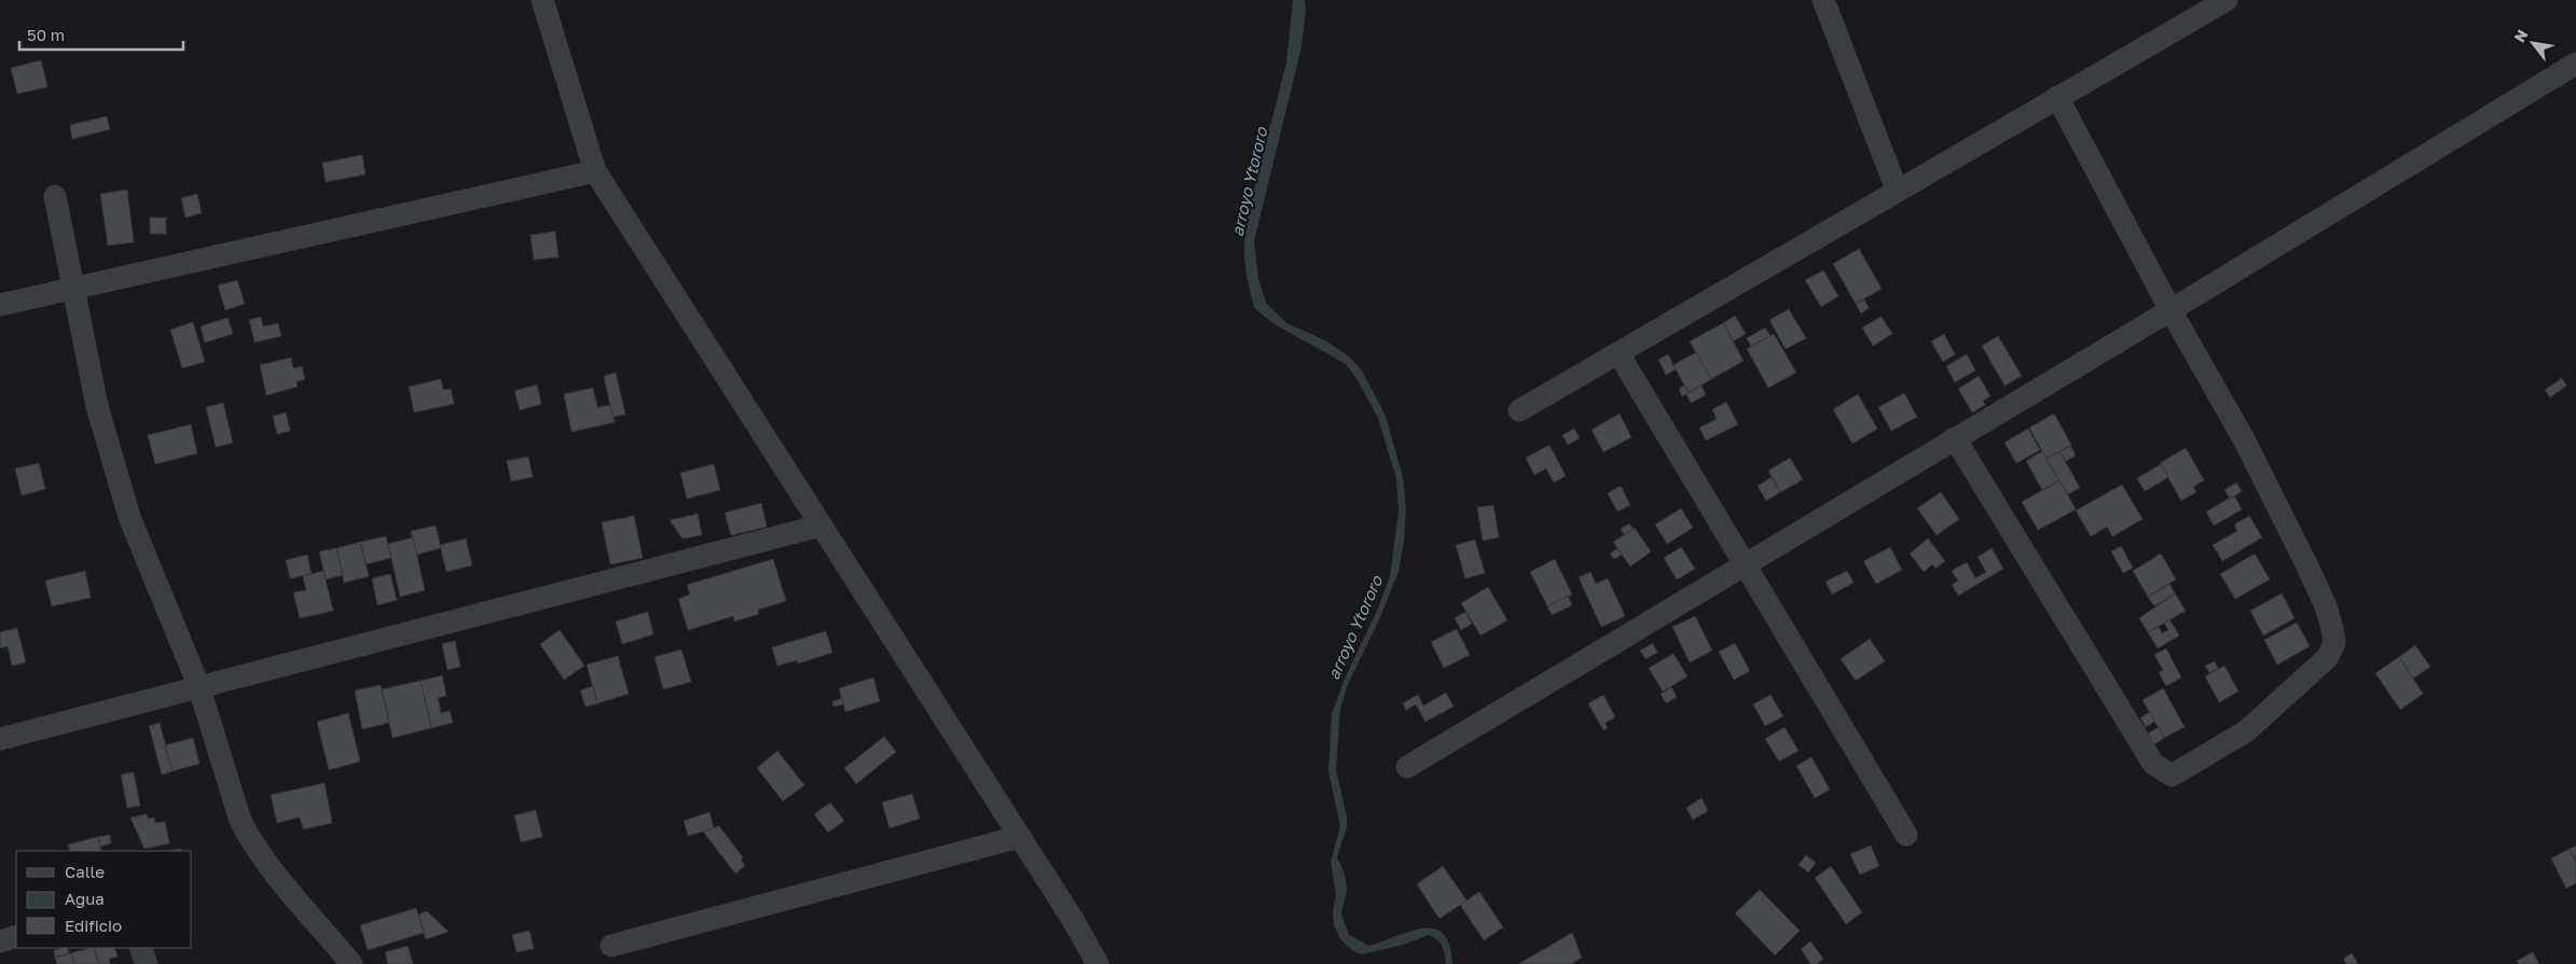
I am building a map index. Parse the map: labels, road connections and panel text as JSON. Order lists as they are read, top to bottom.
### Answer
{
  "water": ["arroyo Ytororo"],
  "legend": ["Calle", "Agua", "Edificio"],
  "scale_bar": "50 m",
  "north": "top left"
}
